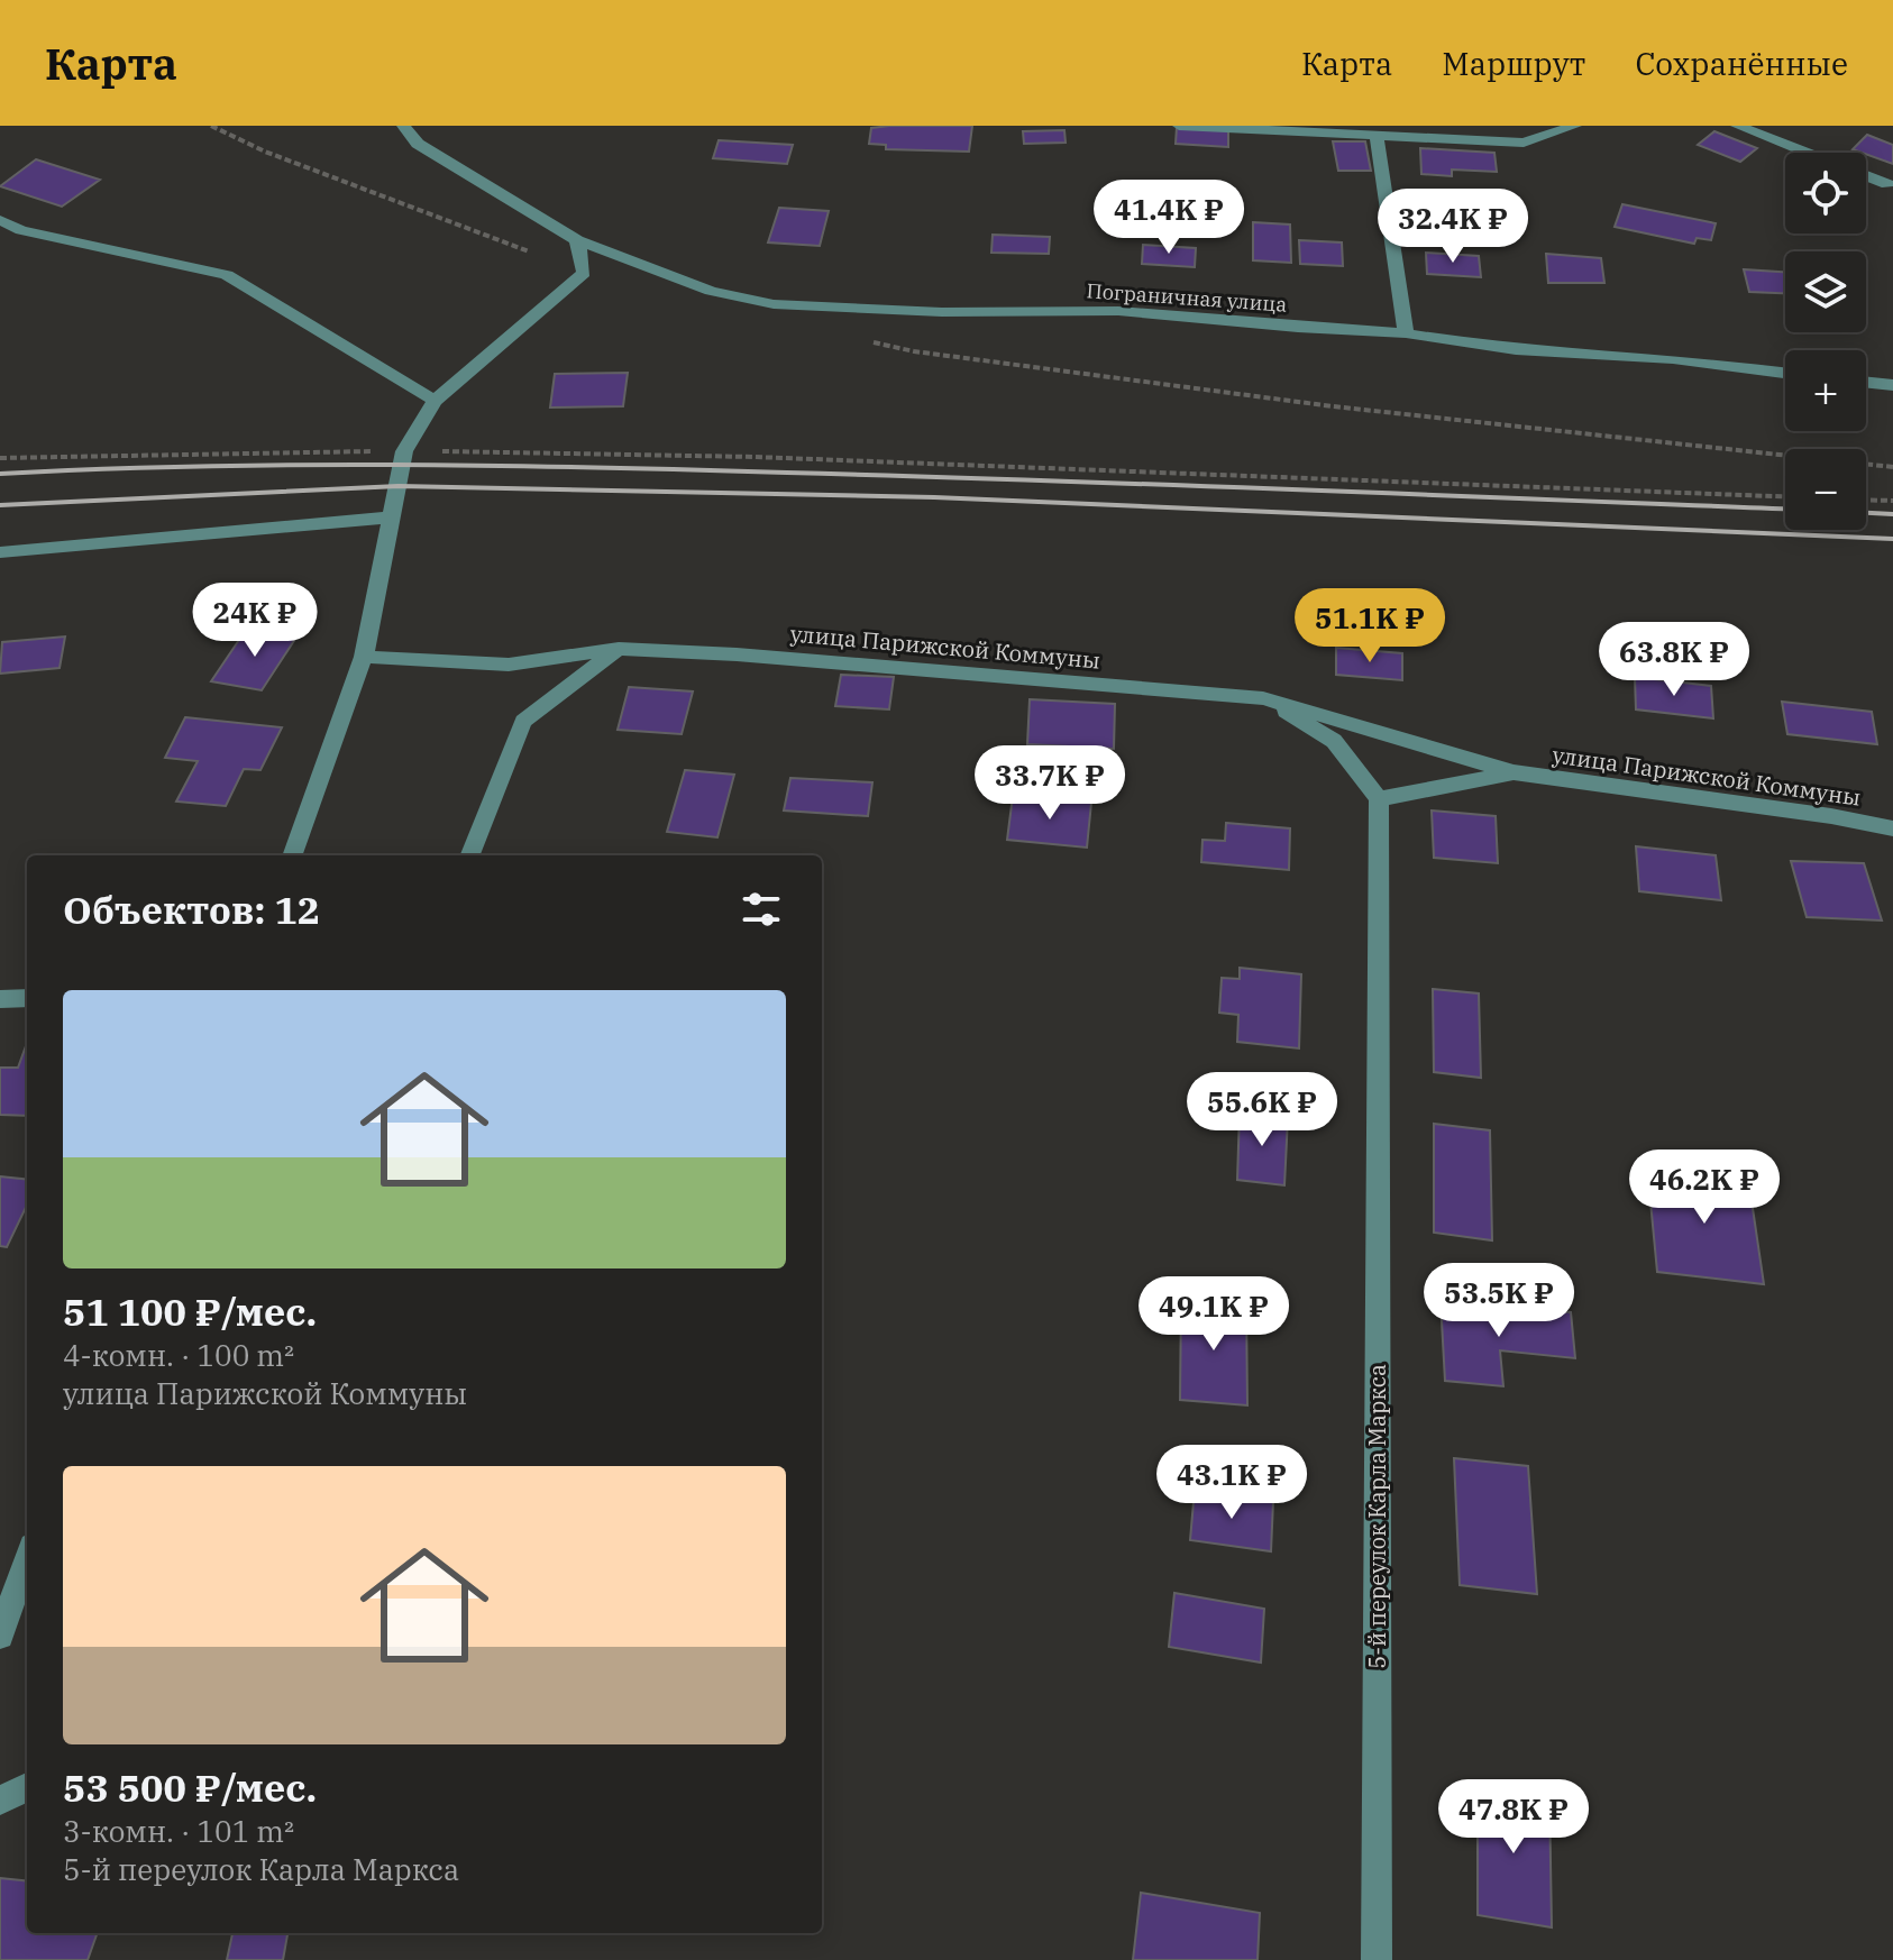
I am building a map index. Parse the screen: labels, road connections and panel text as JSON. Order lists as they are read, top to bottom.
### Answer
{
  "streets": {
    "street": ["Пограничная улица", "улица Парижской Коммуны", "5-й переулок Карла Маркса"]
  },
  "crossings": [
    ["улица Парижской Коммуны", "5-й переулок Карла Маркса"]
  ],
  "page": {
    "header": "Карта",
    "nav": ["Карта", "Маршрут", "Сохранённые"],
    "map_buttons": ["+", "−"],
    "price": [
      "41.4K ₽",
      "32.4K ₽",
      "24K ₽",
      "51.1K ₽",
      "63.8K ₽",
      "33.7K ₽",
      "55.6K ₽",
      "46.2K ₽",
      "53.5K ₽",
      "49.1K ₽",
      "43.1K ₽",
      "47.8K ₽"
    ],
    "heading": "Объектов: 12",
    "list": [
      {
        "name": "51 100 ₽/мес.",
        "note": "4-комн. · 100 m² · улица Парижской Коммуны"
      },
      {
        "name": "53 500 ₽/мес.",
        "note": "3-комн. · 101 m² · 5-й переулок Карла Маркса"
      }
    ]
  }
}
